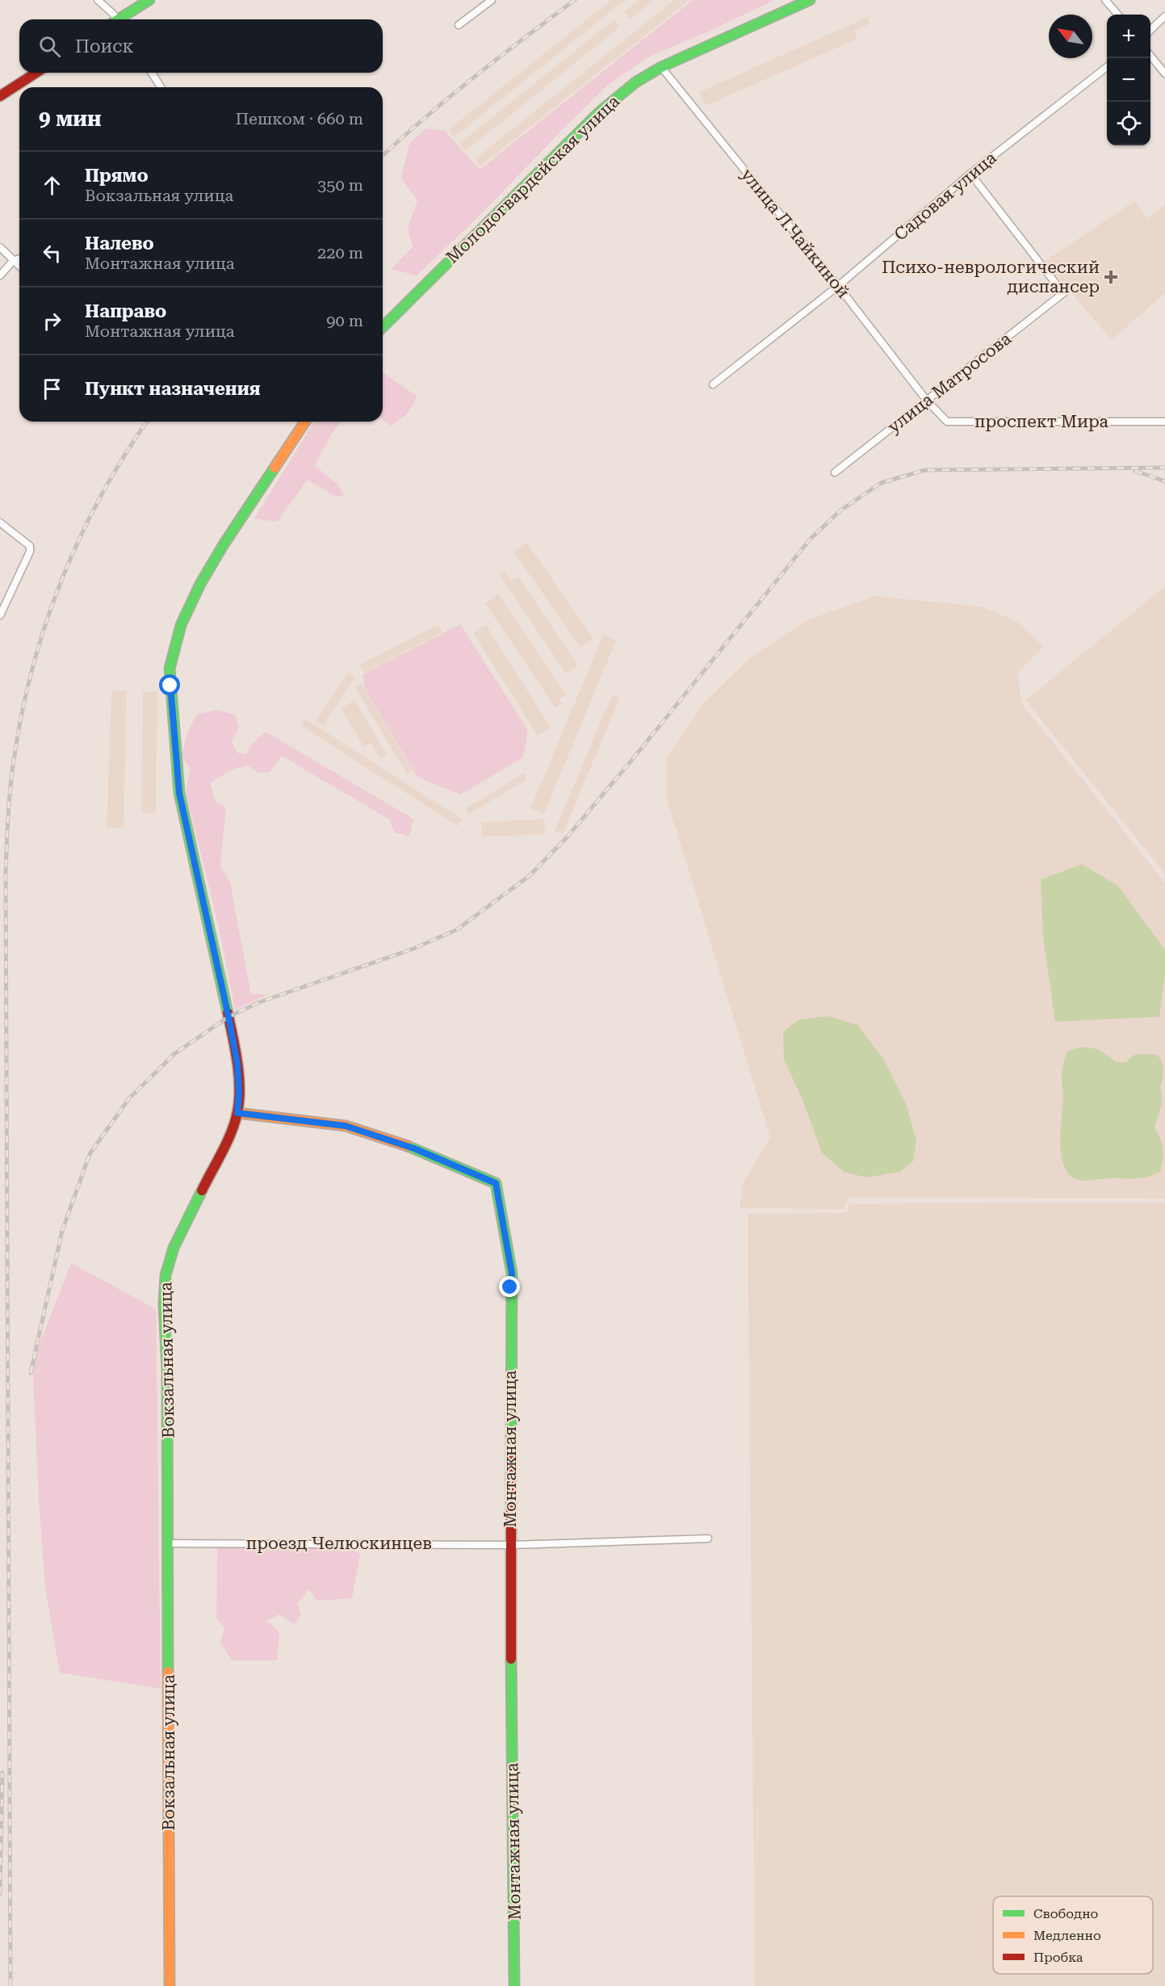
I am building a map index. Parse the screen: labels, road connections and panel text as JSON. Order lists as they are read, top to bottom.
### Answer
{
  "streets": {
    "street": [
      "Молодогвардейская улица",
      "Садовая улица",
      "улица Л.Чайкиной",
      "улица Матросова",
      "проспект Мира",
      "Вокзальная улица",
      "Монтажная улица",
      "проезд Челюскинцев"
    ]
  },
  "crossings": [
    ["Молодогвардейская улица", "улица Л.Чайкиной"],
    ["Садовая улица", "улица Л.Чайкиной"],
    ["Садовая улица", "улица Матросова"],
    ["улица Л.Чайкиной", "улица Матросова"],
    ["улица Л.Чайкиной", "проспект Мира"],
    ["улица Матросова", "проспект Мира"],
    ["Вокзальная улица", "Монтажная улица"],
    ["Вокзальная улица", "проезд Челюскинцев"],
    ["Монтажная улица", "проезд Челюскинцев"]
  ],
  "places": {
    "health": ["Психо-неврологический диспансер"]
  },
  "legend": ["Свободно", "Медленно", "Пробка"],
  "north": "top left",
  "page": {
    "map_buttons": ["+", "−"],
    "search": "Поиск",
    "heading": ["9 мин", "Пешком · 660 m"],
    "list": [
      ["Прямо", "Вокзальная улица", "350 m"],
      ["Налево", "Монтажная улица", "220 m"],
      ["Направо", "Монтажная улица", "90 m"],
      "Пункт назначения"
    ]
  }
}
